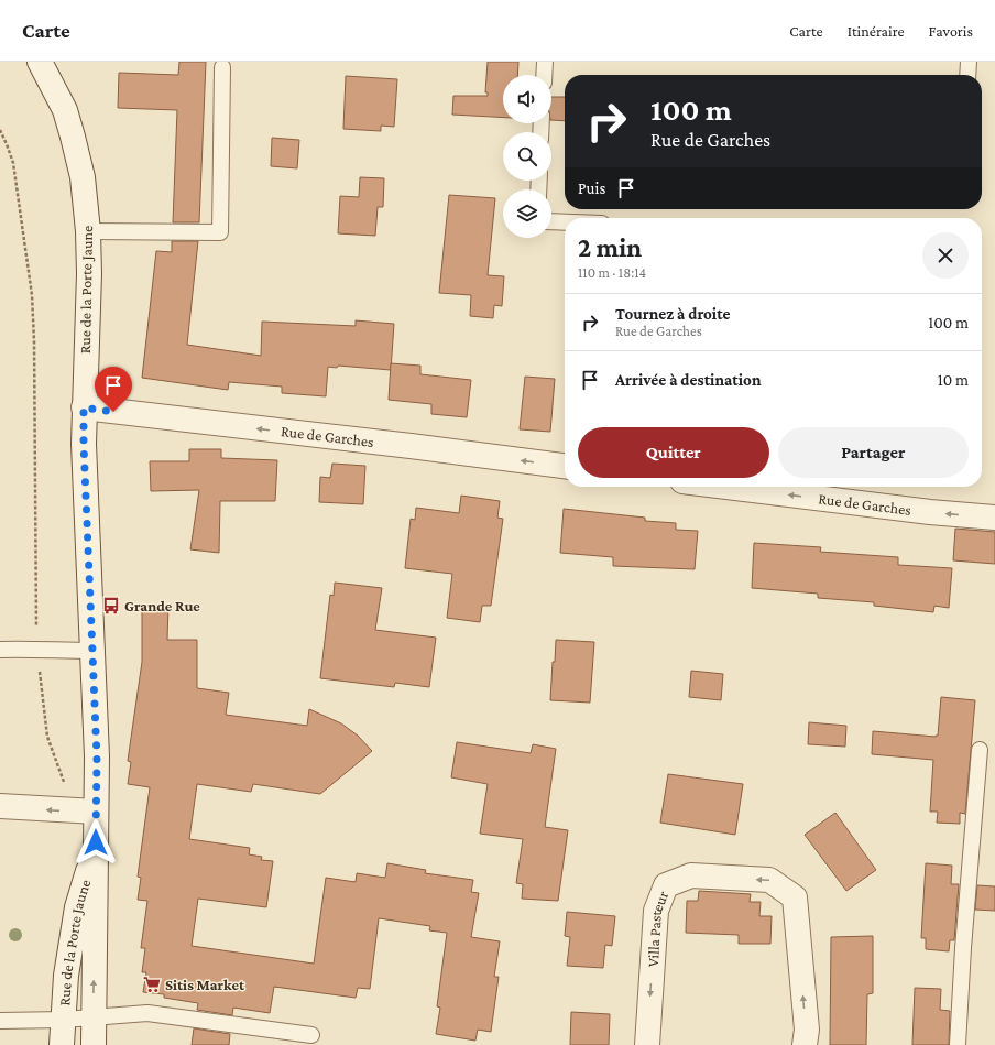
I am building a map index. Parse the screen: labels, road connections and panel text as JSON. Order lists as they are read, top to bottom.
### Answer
{
  "streets": {
    "street": ["Rue de la Porte Jaune", "Rue de Garches", "Villa Pasteur"]
  },
  "crossings": [
    ["Rue de la Porte Jaune", "Rue de Garches"]
  ],
  "one_way": ["Rue de Garches"],
  "places": {
    "bus stop": ["Grande Rue"],
    "supermarket": ["Sitis Market"]
  },
  "page": {
    "header": "Carte",
    "nav": ["Carte", "Itinéraire", "Favoris"],
    "turn": ["100 m", "Rue de Garches"],
    "then": "Puis",
    "heading": ["2 min", "110 m · 18:14"],
    "list": [
      {
        "name": "Tournez à droite",
        "note": "Rue de Garches",
        "value": "100 m"
      },
      {
        "name": "Arrivée à destination",
        "value": "10 m"
      }
    ],
    "buttons": ["Quitter", "Partager"]
  }
}
